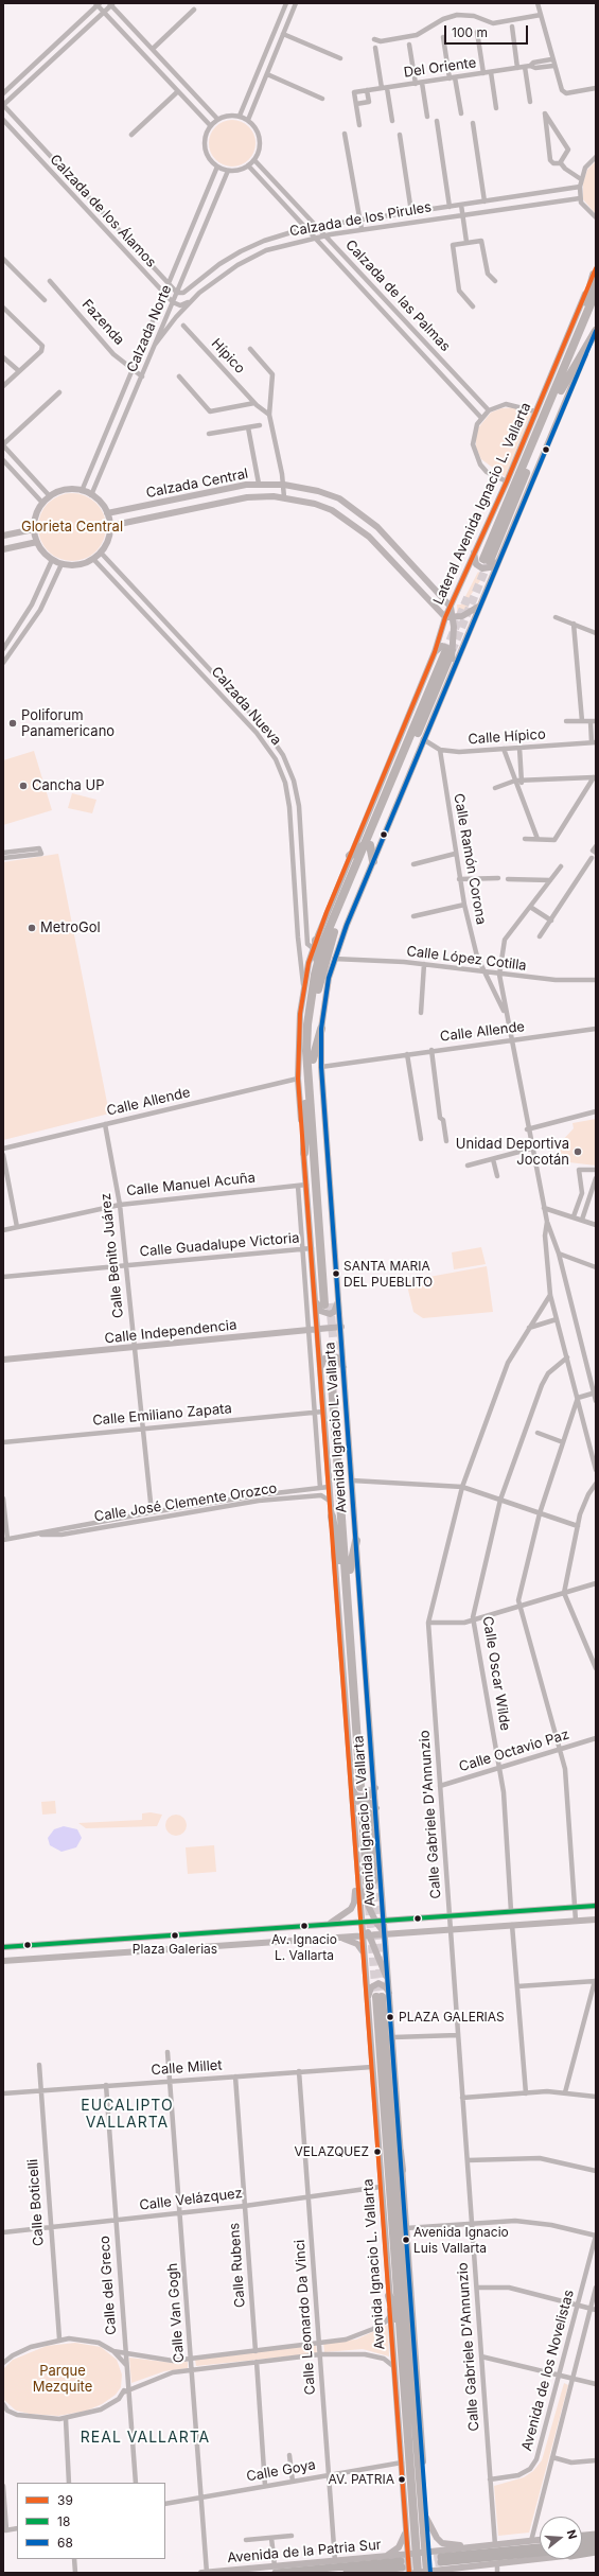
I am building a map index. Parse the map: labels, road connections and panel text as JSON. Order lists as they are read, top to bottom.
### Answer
{
  "streets": {
    "highway": ["Avenida Ignacio L. Vallarta"],
    "street": [
      "Del Oriente",
      "Calzada de los Álamos",
      "Calzada de los Pirules",
      "Calzada de las Palmas",
      "Fazenda",
      "Calzada Norte",
      "Hípico",
      "Calzada Central",
      "Lateral Avenida Ignacio L. Vallarta",
      "Calzada Nueva",
      "Calle Hípico",
      "Calle Ramón Corona",
      "Calle López Cotilla",
      "Calle Allende",
      "Calle Manuel Acuña",
      "Calle Guadalupe Victoria",
      "Calle Benito Juárez",
      "Calle Independencia",
      "Calle Emiliano Zapata",
      "Calle José Clemente Orozco",
      "Calle Oscar Wilde",
      "Calle Octavio Paz",
      "Calle Gabriele D'Annunzio",
      "Calle Millet",
      "Calle Velázquez",
      "Calle Boticelli",
      "Calle Rubens",
      "Calle del Greco",
      "Calle Van Gogh",
      "Calle Leonardo Da Vinci",
      "Avenida de los Novelistas",
      "Calle Goya",
      "Avenida de la Patria Sur"
    ]
  },
  "crossings": [
    ["Calzada de los Álamos", "Calzada de los Pirules"],
    ["Calzada de los Álamos", "Calzada Norte"],
    ["Calzada de los Pirules", "Calzada de las Palmas"],
    ["Calzada de los Pirules", "Calzada Norte"],
    ["Calzada de las Palmas", "Calzada Norte"],
    ["Fazenda", "Calzada Norte"],
    ["Calzada Norte", "Calzada Central"],
    ["Calzada Norte", "Calzada Nueva"],
    ["Hípico", "Calzada Central"],
    ["Calzada Central", "Lateral Avenida Ignacio L. Vallarta"],
    ["Calzada Central", "Calzada Nueva"],
    ["Lateral Avenida Ignacio L. Vallarta", "Avenida Ignacio L. Vallarta"],
    ["Calzada Nueva", "Avenida Ignacio L. Vallarta"],
    ["Calle Hípico", "Calle Ramón Corona"],
    ["Calle Ramón Corona", "Calle López Cotilla"],
    ["Calle López Cotilla", "Avenida Ignacio L. Vallarta"],
    ["Calle Allende", "Calle Benito Juárez"],
    ["Calle Allende", "Avenida Ignacio L. Vallarta"],
    ["Calle Manuel Acuña", "Calle Benito Juárez"],
    ["Calle Manuel Acuña", "Avenida Ignacio L. Vallarta"],
    ["Calle Guadalupe Victoria", "Calle Benito Juárez"],
    ["Calle Guadalupe Victoria", "Avenida Ignacio L. Vallarta"],
    ["Calle Benito Juárez", "Calle Independencia"],
    ["Calle Benito Juárez", "Calle Emiliano Zapata"],
    ["Calle Benito Juárez", "Calle José Clemente Orozco"],
    ["Calle Independencia", "Avenida Ignacio L. Vallarta"],
    ["Calle Emiliano Zapata", "Avenida Ignacio L. Vallarta"],
    ["Avenida Ignacio L. Vallarta", "Calle José Clemente Orozco"],
    ["Avenida Ignacio L. Vallarta", "Calle Millet"],
    ["Avenida Ignacio L. Vallarta", "Calle Velázquez"],
    ["Avenida Ignacio L. Vallarta", "Calle Goya"],
    ["Avenida Ignacio L. Vallarta", "Avenida de la Patria Sur"],
    ["Calle Oscar Wilde", "Calle Octavio Paz"],
    ["Calle Octavio Paz", "Calle Gabriele D'Annunzio"],
    ["Calle Gabriele D'Annunzio", "Avenida de los Novelistas"],
    ["Calle Millet", "Calle Boticelli"],
    ["Calle Millet", "Calle Rubens"],
    ["Calle Millet", "Calle del Greco"],
    ["Calle Millet", "Calle Van Gogh"],
    ["Calle Millet", "Calle Leonardo Da Vinci"],
    ["Calle Velázquez", "Calle Boticelli"],
    ["Calle Velázquez", "Calle Rubens"],
    ["Calle Velázquez", "Calle del Greco"],
    ["Calle Velázquez", "Calle Van Gogh"],
    ["Calle Velázquez", "Calle Leonardo Da Vinci"],
    ["Calle Van Gogh", "Calle Goya"],
    ["Calle Van Gogh", "Avenida de la Patria Sur"],
    ["Calle Leonardo Da Vinci", "Calle Goya"],
    ["Calle Leonardo Da Vinci", "Avenida de la Patria Sur"]
  ],
  "districts": ["EUCALIPTO VALLARTA", "REAL VALLARTA"],
  "parks": ["Glorieta Central", "Parque Mezquite"],
  "places": [
    "Poliforum Panamericano",
    "Cancha UP",
    "MetroGol",
    "Unidad Deportiva Jocotán",
    "SANTA MARIA DEL PUEBLITO",
    "Av. Ignacio L. Vallarta",
    "Plaza Galerias",
    "PLAZA GALERIAS",
    "VELAZQUEZ",
    "Avenida Ignacio Luis Vallarta",
    "AV. PATRIA"
  ],
  "lines": ["transit line 39", "transit line 68", "transit line 18"],
  "legend": ["39", "18", "68"],
  "scale_bar": "100 m",
  "north": "right"
}
